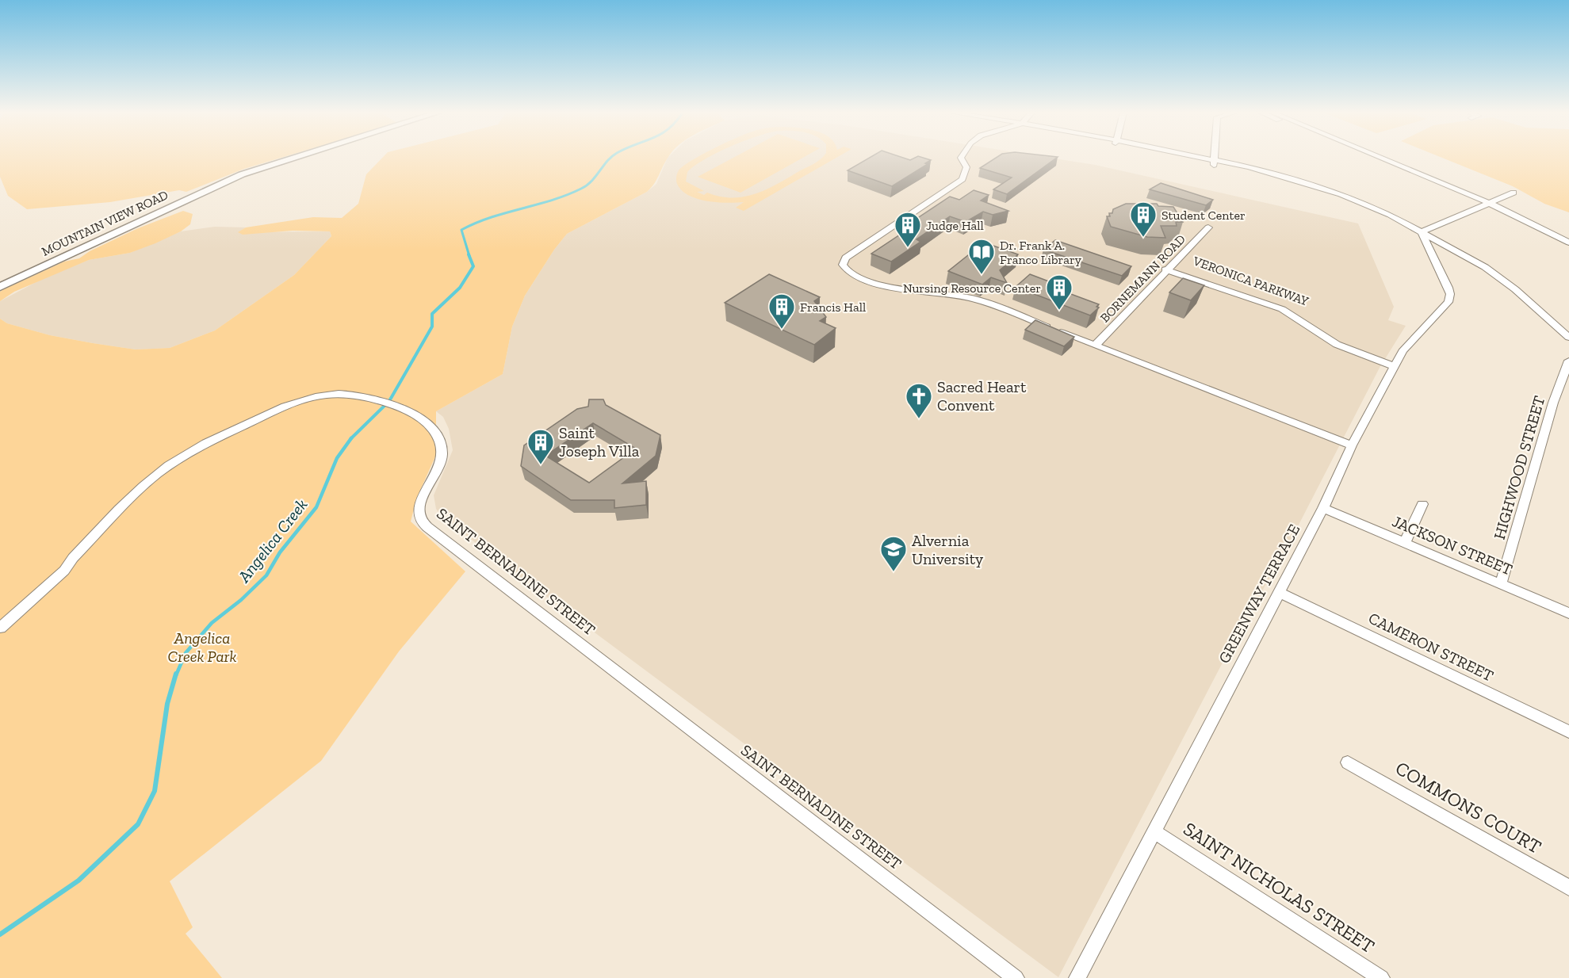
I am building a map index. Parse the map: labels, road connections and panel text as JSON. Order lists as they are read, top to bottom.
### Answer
{
  "streets": {
    "street": [
      "MOUNTAIN VIEW ROAD",
      "BORNEMANN ROAD",
      "VERONICA PARKWAY",
      "HIGHWOOD STREET",
      "JACKSON STREET",
      "SAINT BERNADINE STREET",
      "GREENWAY TERRACE",
      "CAMERON STREET",
      "COMMONS COURT",
      "SAINT NICHOLAS STREET"
    ]
  },
  "crossings": [
    ["BORNEMANN ROAD", "VERONICA PARKWAY"],
    ["VERONICA PARKWAY", "GREENWAY TERRACE"],
    ["HIGHWOOD STREET", "JACKSON STREET"],
    ["JACKSON STREET", "GREENWAY TERRACE"],
    ["GREENWAY TERRACE", "CAMERON STREET"],
    ["GREENWAY TERRACE", "SAINT NICHOLAS STREET"]
  ],
  "water": ["Angelica Creek"],
  "parks": ["Angelica Creek Park"],
  "places": {
    "building": [
      "Student Center",
      "Judge Hall",
      "Nursing Resource Center",
      "Francis Hall",
      "Saint Joseph Villa"
    ],
    "library": ["Dr. Frank A. Franco Library"],
    "church": ["Sacred Heart Convent"],
    "school or university": ["Alvernia University"]
  }
}
